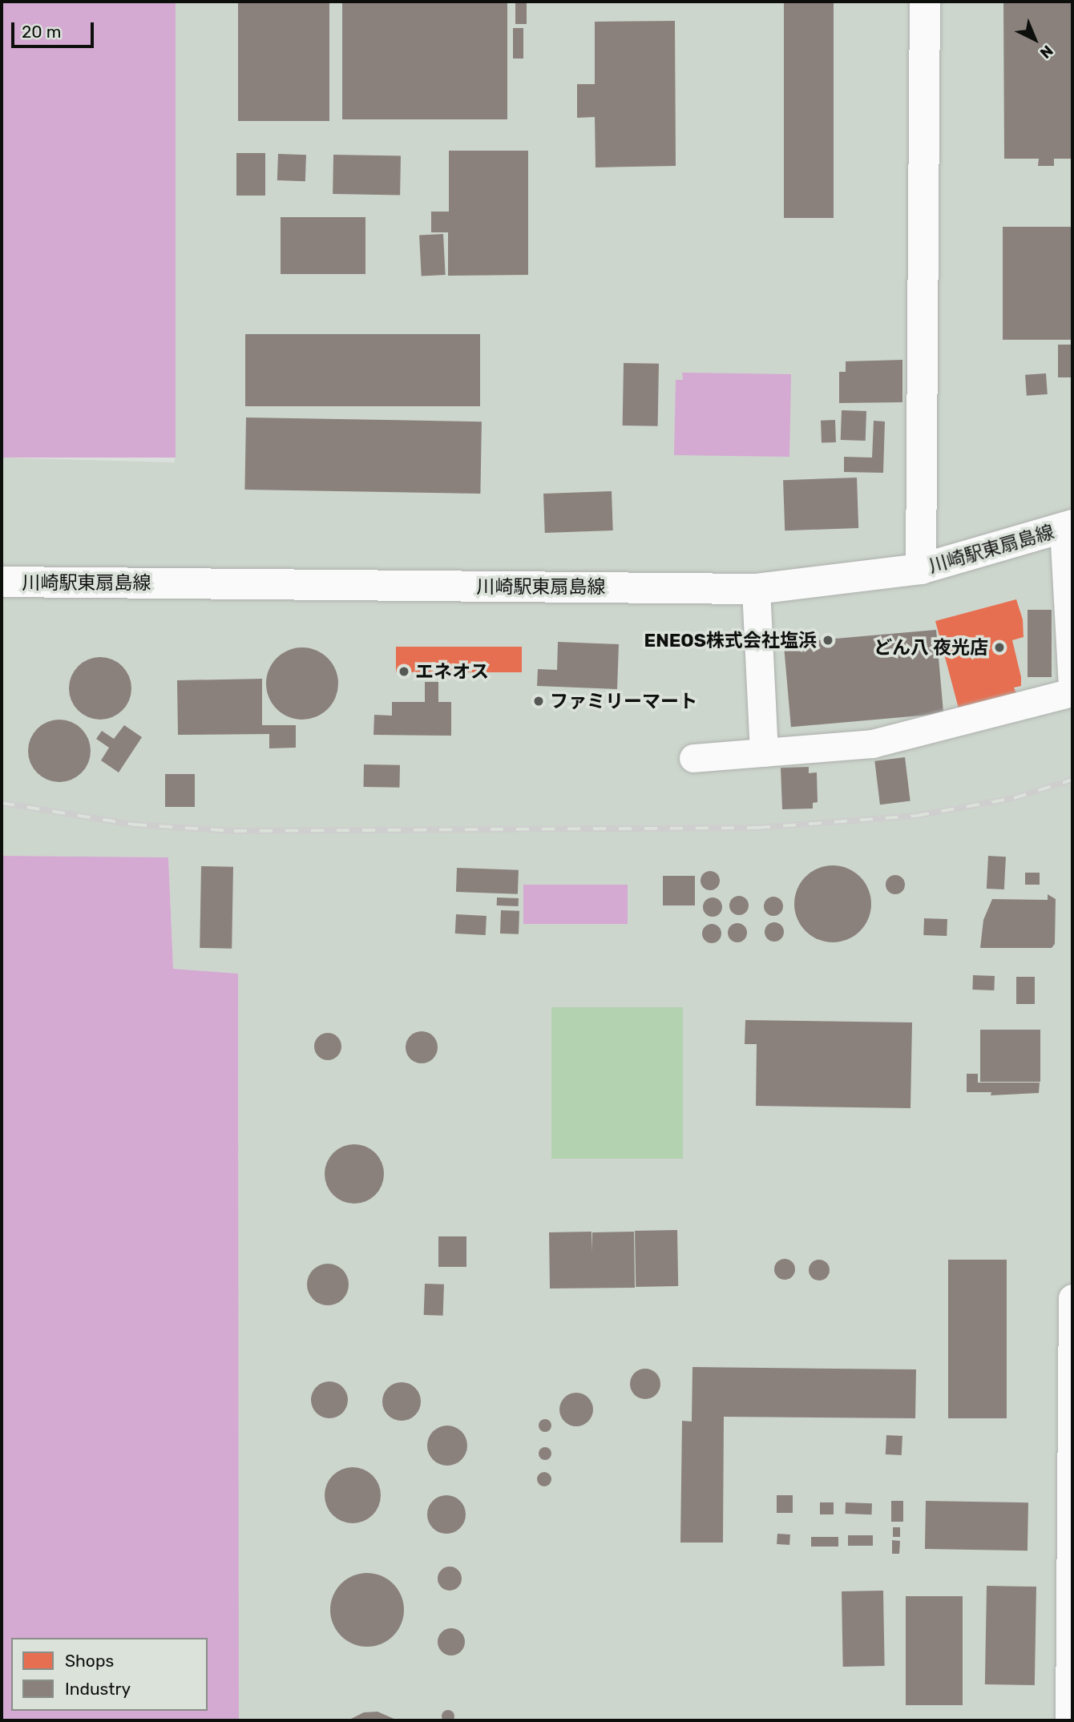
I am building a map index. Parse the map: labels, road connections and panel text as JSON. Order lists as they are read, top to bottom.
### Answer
{
  "streets": {
    "main road": ["川崎駅東扇島線"]
  },
  "places": [
    "ENEOS株式会社塩浜",
    "どん八 夜光店",
    "エネオス",
    "ファミリーマート"
  ],
  "legend": ["Shops", "Industry"],
  "scale_bar": "20 m",
  "north": "bottom right"
}
